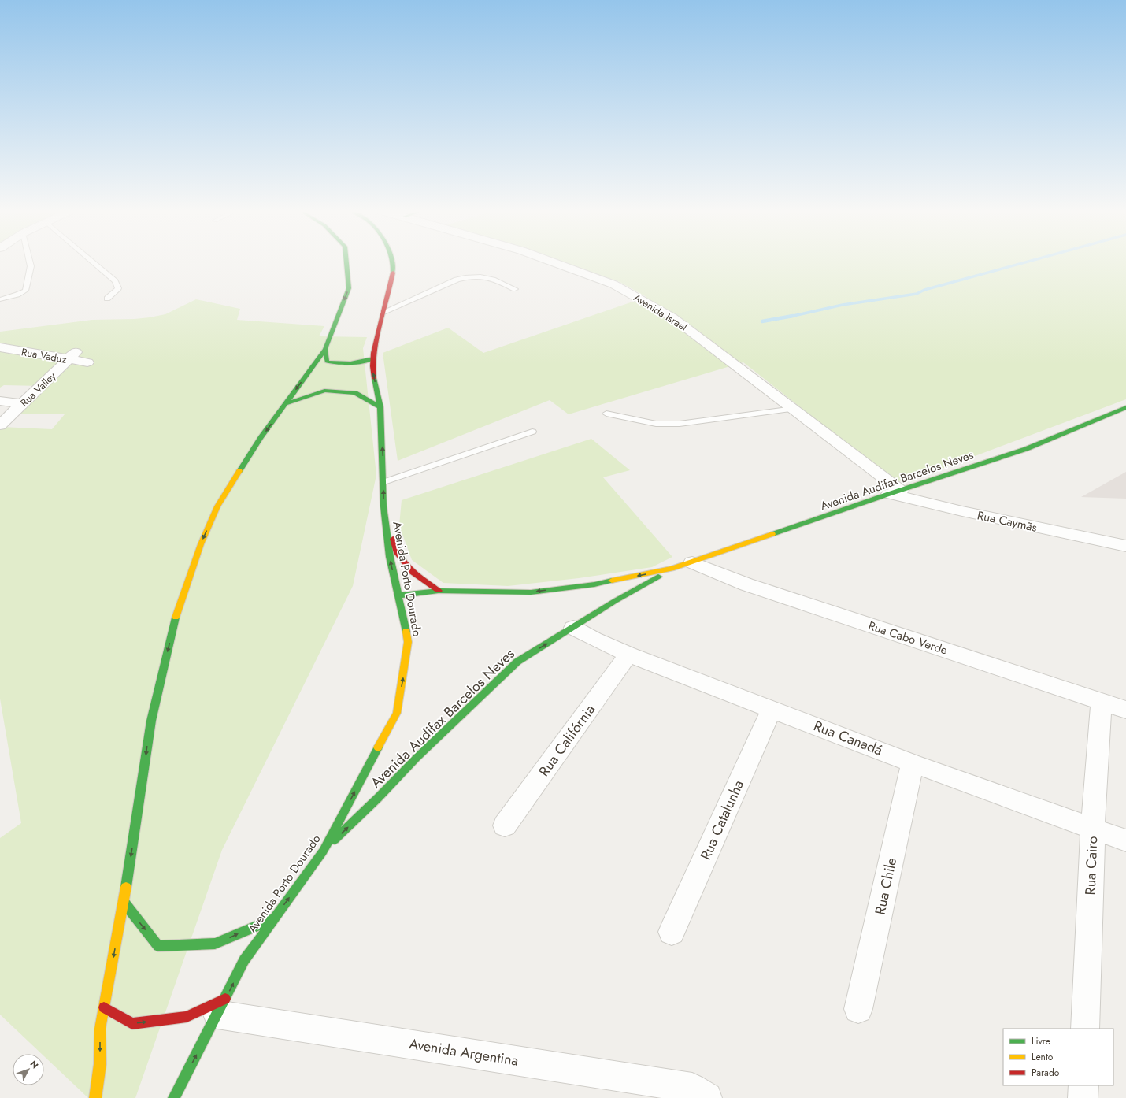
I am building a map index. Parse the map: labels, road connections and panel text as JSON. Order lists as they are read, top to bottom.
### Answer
{
  "streets": {
    "main road": ["Avenida Audifax Barcelos Neves", "Avenida Porto Dourado"],
    "street": [
      "Avenida Israel",
      "Rua Vaduz",
      "Rua Valley",
      "Rua Caymãs",
      "Rua Cabo Verde",
      "Rua Canadá",
      "Rua Califórnia",
      "Rua Catalunha",
      "Rua Cairo",
      "Rua Chile",
      "Avenida Argentina"
    ]
  },
  "crossings": [
    ["Avenida Israel", "Avenida Audifax Barcelos Neves"],
    ["Avenida Israel", "Rua Caymãs"],
    ["Rua Vaduz", "Rua Valley"],
    ["Avenida Audifax Barcelos Neves", "Rua Caymãs"],
    ["Avenida Audifax Barcelos Neves", "Avenida Porto Dourado"],
    ["Avenida Audifax Barcelos Neves", "Rua Cabo Verde"],
    ["Avenida Audifax Barcelos Neves", "Rua Canadá"],
    ["Avenida Porto Dourado", "Avenida Argentina"],
    ["Rua Cabo Verde", "Rua Cairo"],
    ["Rua Canadá", "Rua Califórnia"],
    ["Rua Canadá", "Rua Catalunha"],
    ["Rua Canadá", "Rua Cairo"],
    ["Rua Canadá", "Rua Chile"]
  ],
  "one_way": ["Avenida Porto Dourado"],
  "legend": ["Livre", "Lento", "Parado"],
  "north": "top right"
}
